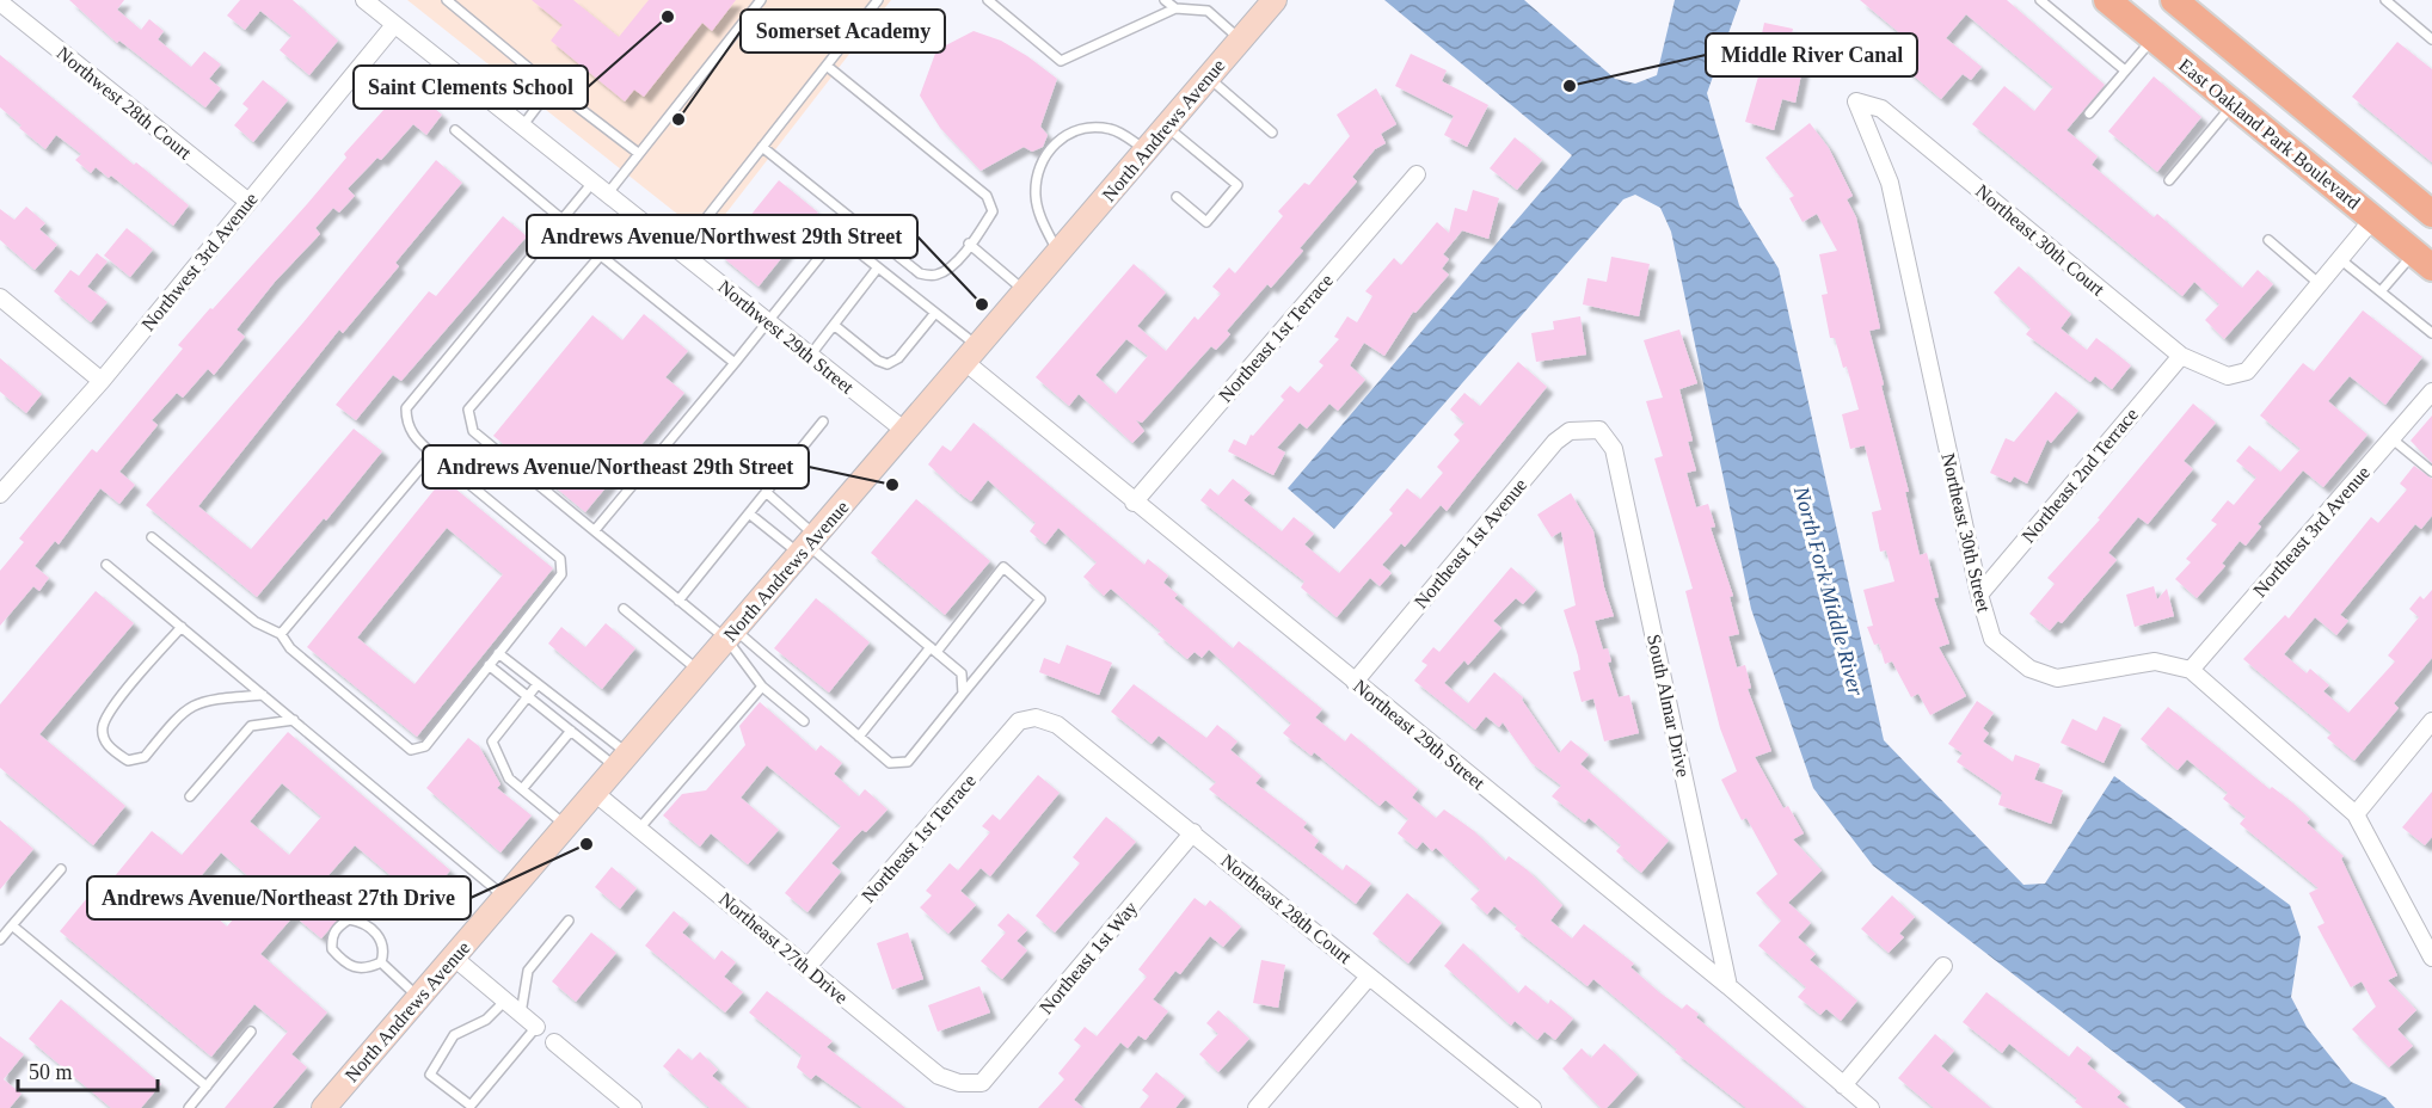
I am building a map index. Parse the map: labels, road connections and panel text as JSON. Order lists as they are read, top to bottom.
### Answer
{
  "streets": {
    "main road": ["North Andrews Avenue", "East Oakland Park Boulevard"],
    "street": [
      "Northwest 28th Court",
      "Northeast 30th Court",
      "Northwest 3rd Avenue",
      "Northwest 29th Street",
      "Northeast 1st Terrace",
      "Northeast 2nd Terrace",
      "Northeast 3rd Avenue",
      "Northeast 30th Street",
      "Northeast 1st Avenue",
      "South Almar Drive",
      "Northeast 29th Street",
      "Northeast 28th Court",
      "Northeast 27th Drive",
      "Northeast 1st Way"
    ]
  },
  "crossings": [
    ["Northwest 28th Court", "Northwest 3rd Avenue"],
    ["North Andrews Avenue", "Northwest 29th Street"],
    ["North Andrews Avenue", "Northeast 29th Street"],
    ["North Andrews Avenue", "Northeast 27th Drive"],
    ["Northeast 30th Court", "Northeast 2nd Terrace"],
    ["Northeast 30th Court", "Northeast 30th Street"],
    ["Northwest 3rd Avenue", "Northwest 29th Street"],
    ["Northeast 1st Terrace", "Northeast 29th Street"],
    ["Northeast 1st Terrace", "Northeast 28th Court"],
    ["Northeast 1st Terrace", "Northeast 27th Drive"],
    ["Northeast 2nd Terrace", "Northeast 30th Street"],
    ["Northeast 3rd Avenue", "Northeast 30th Street"],
    ["Northeast 1st Avenue", "South Almar Drive"],
    ["Northeast 1st Avenue", "Northeast 29th Street"],
    ["South Almar Drive", "Northeast 29th Street"],
    ["Northeast 28th Court", "Northeast 1st Way"],
    ["Northeast 27th Drive", "Northeast 1st Way"]
  ],
  "water": ["North Fork Middle River"],
  "places": [
    "Saint Clements School",
    "Middle River Canal",
    "Somerset Academy",
    "Andrews Avenue/Northwest 29th Street",
    "Andrews Avenue/Northeast 29th Street",
    "Andrews Avenue/Northeast 27th Drive"
  ],
  "scale_bar": "50 m"
}
